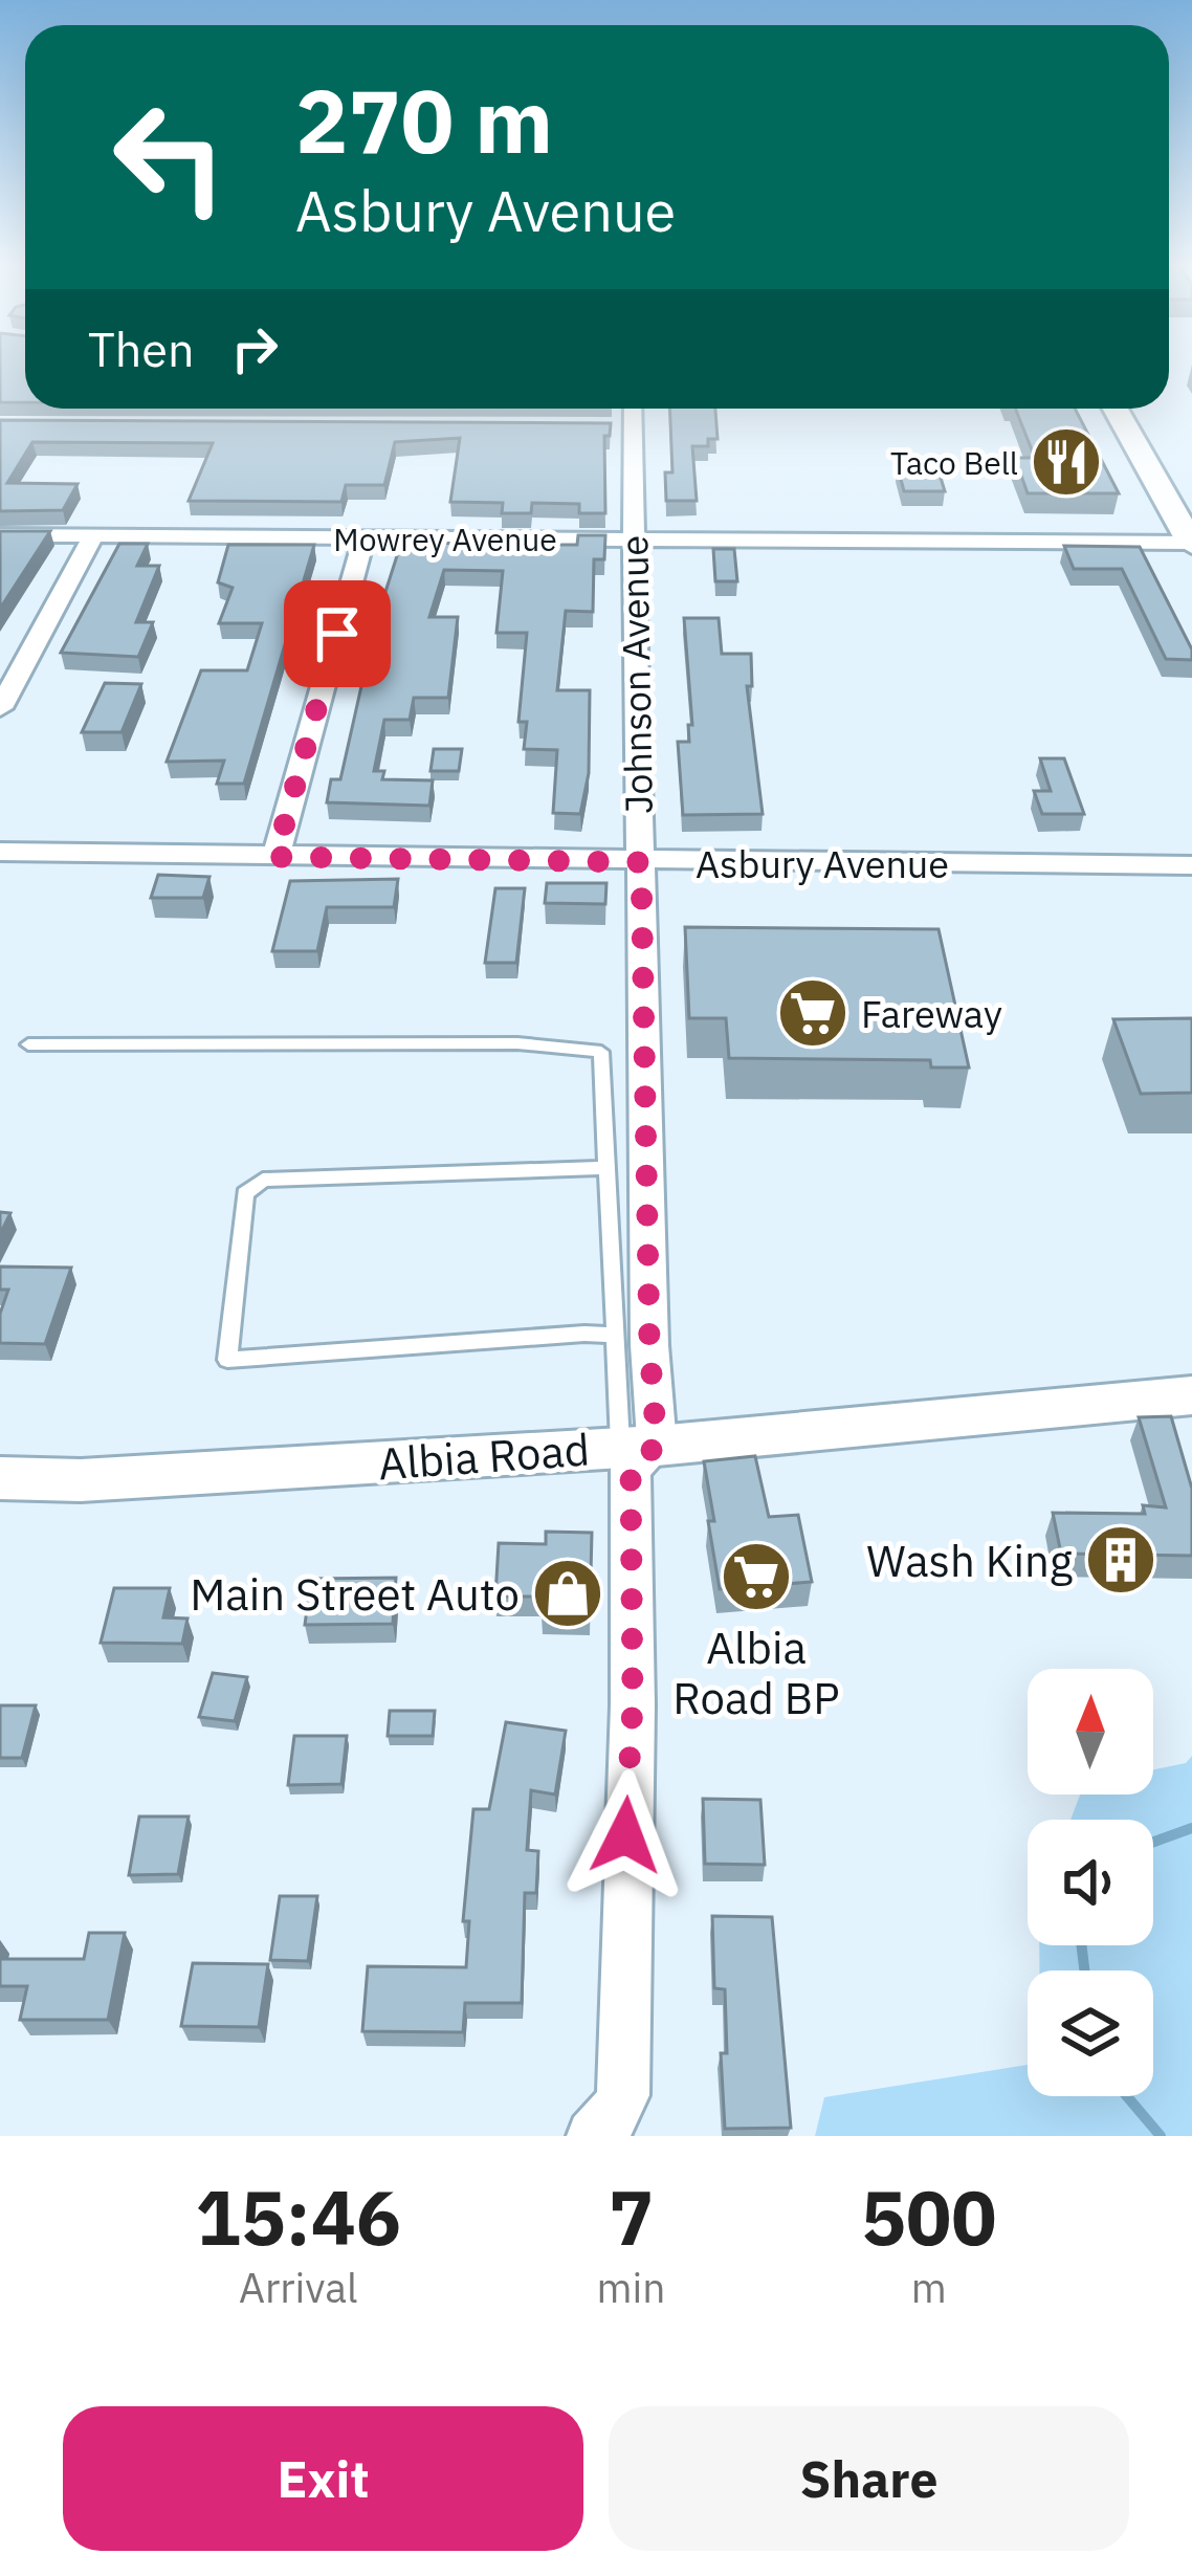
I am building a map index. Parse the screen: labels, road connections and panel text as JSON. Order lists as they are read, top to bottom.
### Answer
{
  "streets": {
    "street": [
      "Mowrey Avenue",
      "Johnson Avenue",
      "Asbury Avenue",
      "Albia Road"
    ]
  },
  "crossings": [
    ["Mowrey Avenue", "Johnson Avenue"],
    ["Johnson Avenue", "Asbury Avenue"],
    ["Johnson Avenue", "Albia Road"]
  ],
  "places": {
    "restaurant": ["Taco Bell"],
    "supermarket": ["Fareway", "Albia Road BP"],
    "building": ["Wash King"],
    "shop": ["Main Street Auto"]
  },
  "north": "top",
  "page": {
    "turn": ["270 m", "Asbury Avenue"],
    "then": "Then",
    "eta": [
      "15:46",
      "Arrival",
      "7",
      "min",
      "500",
      "m"
    ],
    "buttons": ["Exit", "Share"]
  }
}
